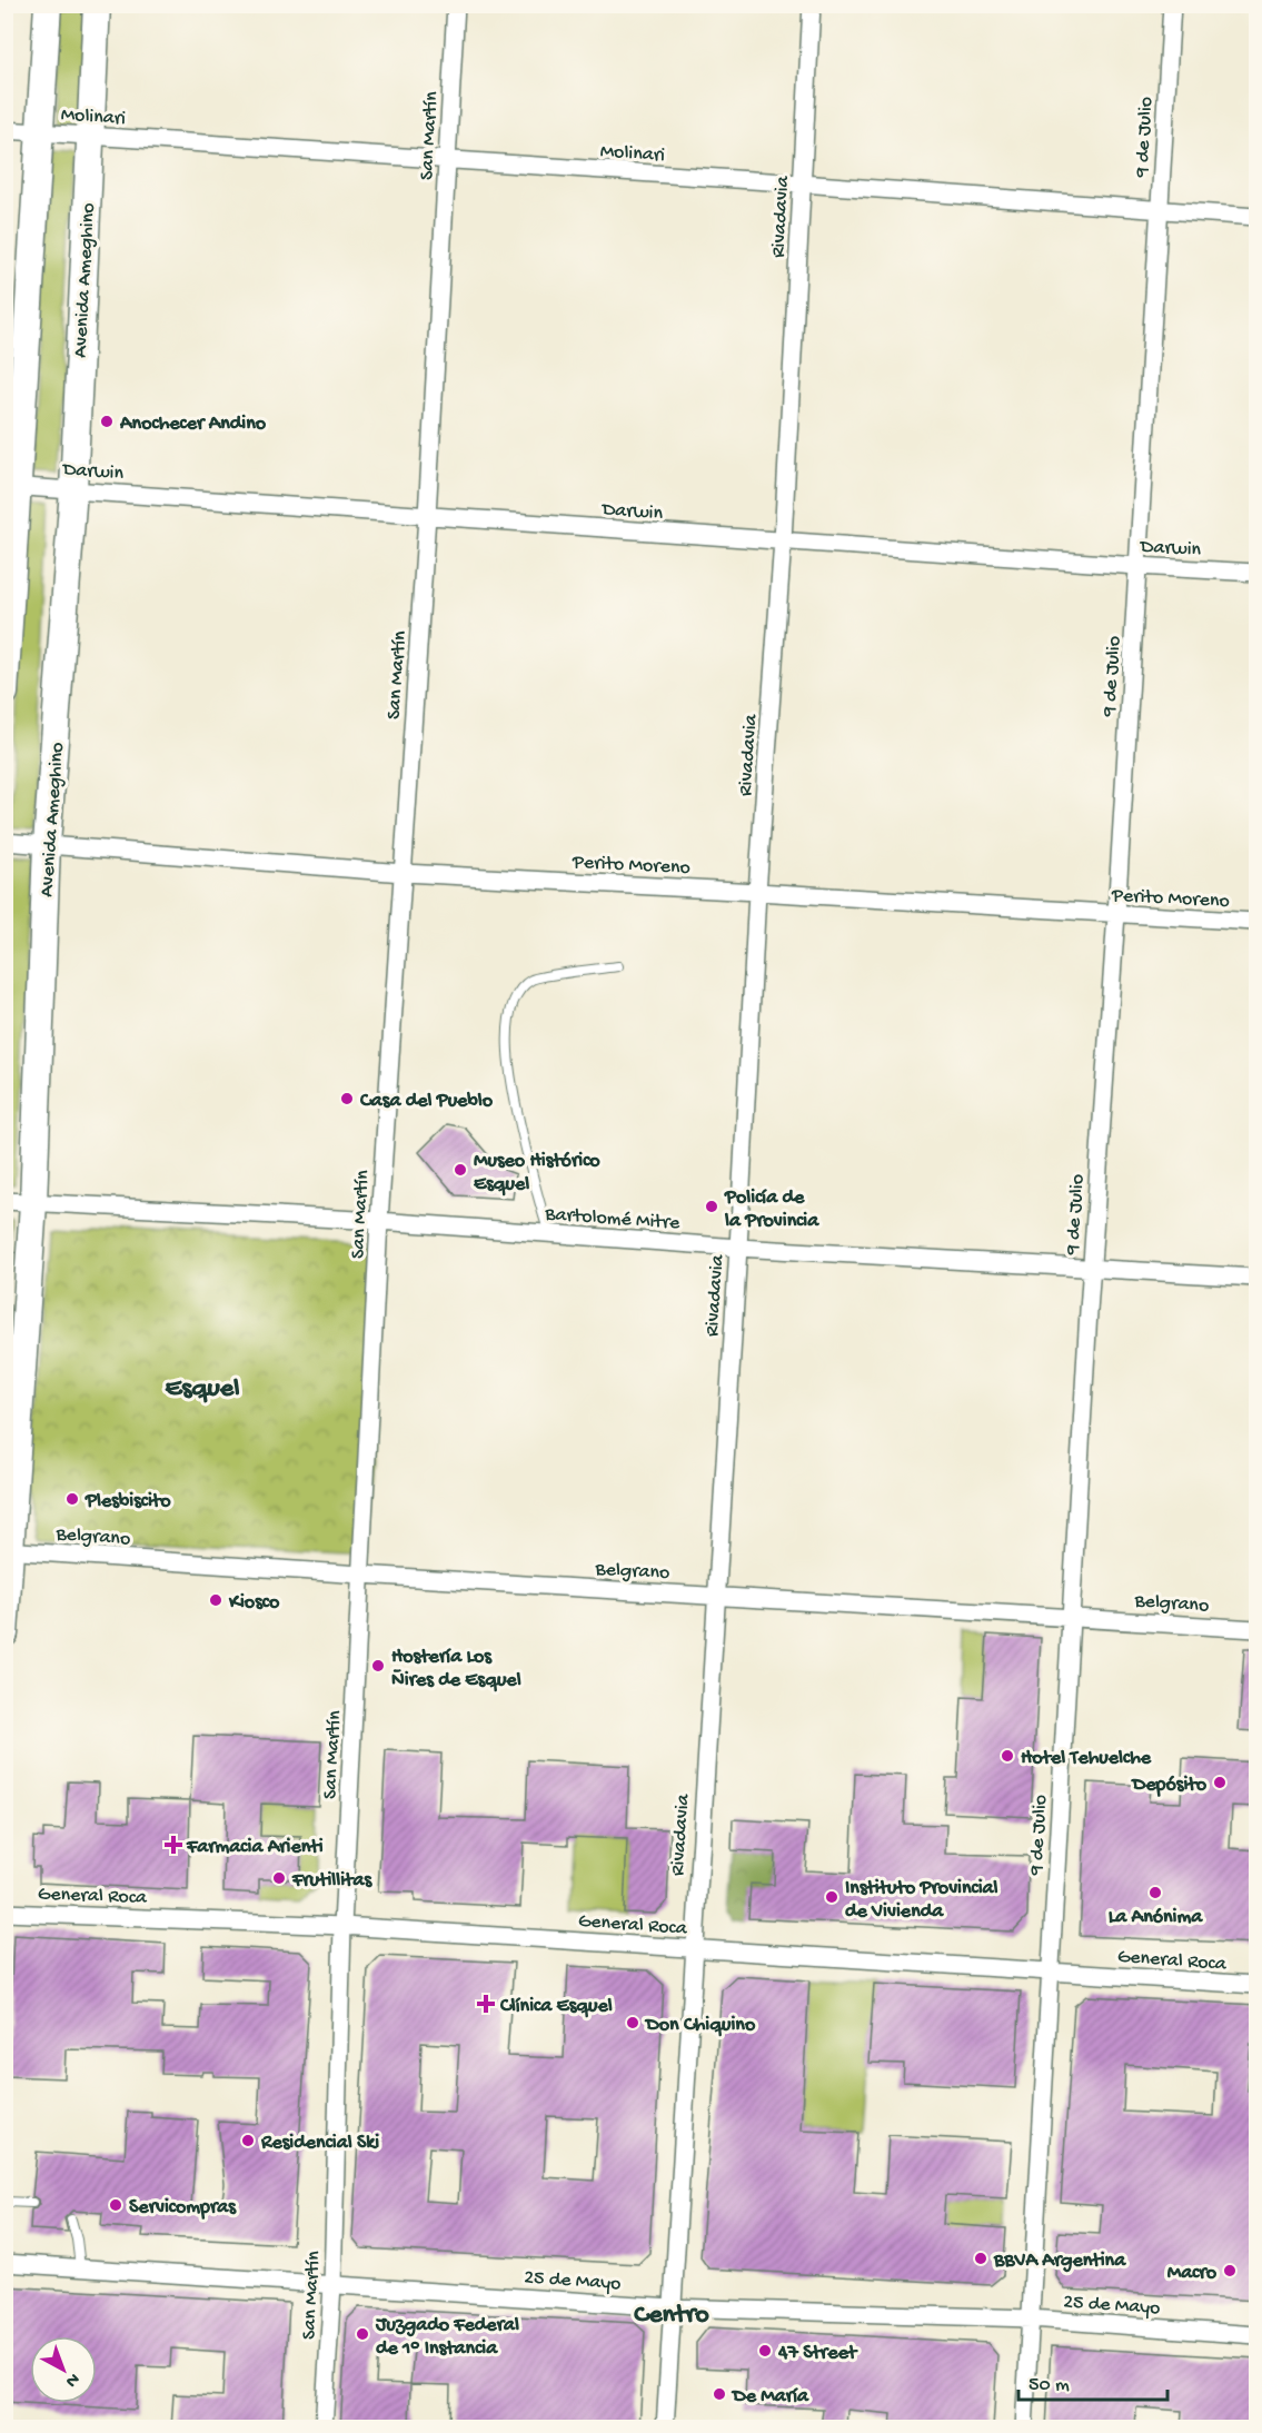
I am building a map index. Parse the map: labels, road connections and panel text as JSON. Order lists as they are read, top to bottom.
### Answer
{
  "streets": {
    "highway": ["Avenida Ameghino"],
    "street": [
      "Molinari",
      "San Martín",
      "9 de Julio",
      "Rivadavia",
      "Darwin",
      "Perito Moreno",
      "Bartolomé Mitre",
      "Belgrano",
      "General Roca",
      "25 de Mayo"
    ]
  },
  "crossings": [
    ["Molinari", "San Martín"],
    ["Molinari", "9 de Julio"],
    ["Molinari", "Rivadavia"],
    ["Molinari", "Avenida Ameghino"],
    ["San Martín", "Darwin"],
    ["San Martín", "Perito Moreno"],
    ["San Martín", "Bartolomé Mitre"],
    ["San Martín", "Belgrano"],
    ["San Martín", "General Roca"],
    ["San Martín", "25 de Mayo"],
    ["9 de Julio", "Darwin"],
    ["9 de Julio", "Perito Moreno"],
    ["9 de Julio", "Bartolomé Mitre"],
    ["9 de Julio", "Belgrano"],
    ["9 de Julio", "General Roca"],
    ["9 de Julio", "25 de Mayo"],
    ["Rivadavia", "Darwin"],
    ["Rivadavia", "Perito Moreno"],
    ["Rivadavia", "Bartolomé Mitre"],
    ["Rivadavia", "Belgrano"],
    ["Rivadavia", "General Roca"],
    ["Rivadavia", "25 de Mayo"],
    ["Avenida Ameghino", "Darwin"],
    ["Avenida Ameghino", "Perito Moreno"],
    ["Avenida Ameghino", "Bartolomé Mitre"],
    ["Avenida Ameghino", "Belgrano"]
  ],
  "districts": ["Esquel", "Centro"],
  "places": {
    "other": [
      "Anochecer Andino",
      "Casa del Pueblo",
      "Museo Histórico Esquel",
      "Policía de la Provincia",
      "Plesbiscito",
      "Kiosco",
      "Hostería Los Ñires de Esquel",
      "Hotel Tehuelche",
      "Depósito",
      "Frutillitas",
      "La Anónima",
      "Instituto Provincial de Vivienda",
      "Don Chiquino",
      "Residencial Ski",
      "Servicompras",
      "BBVA Argentina",
      "Macro",
      "Juzgado Federal de 1° Instancia",
      "47 Street",
      "De María"
    ],
    "health": ["Farmacia Arienti", "Clínica Esquel"]
  },
  "scale_bar": "50 m",
  "north": "bottom right"
}
